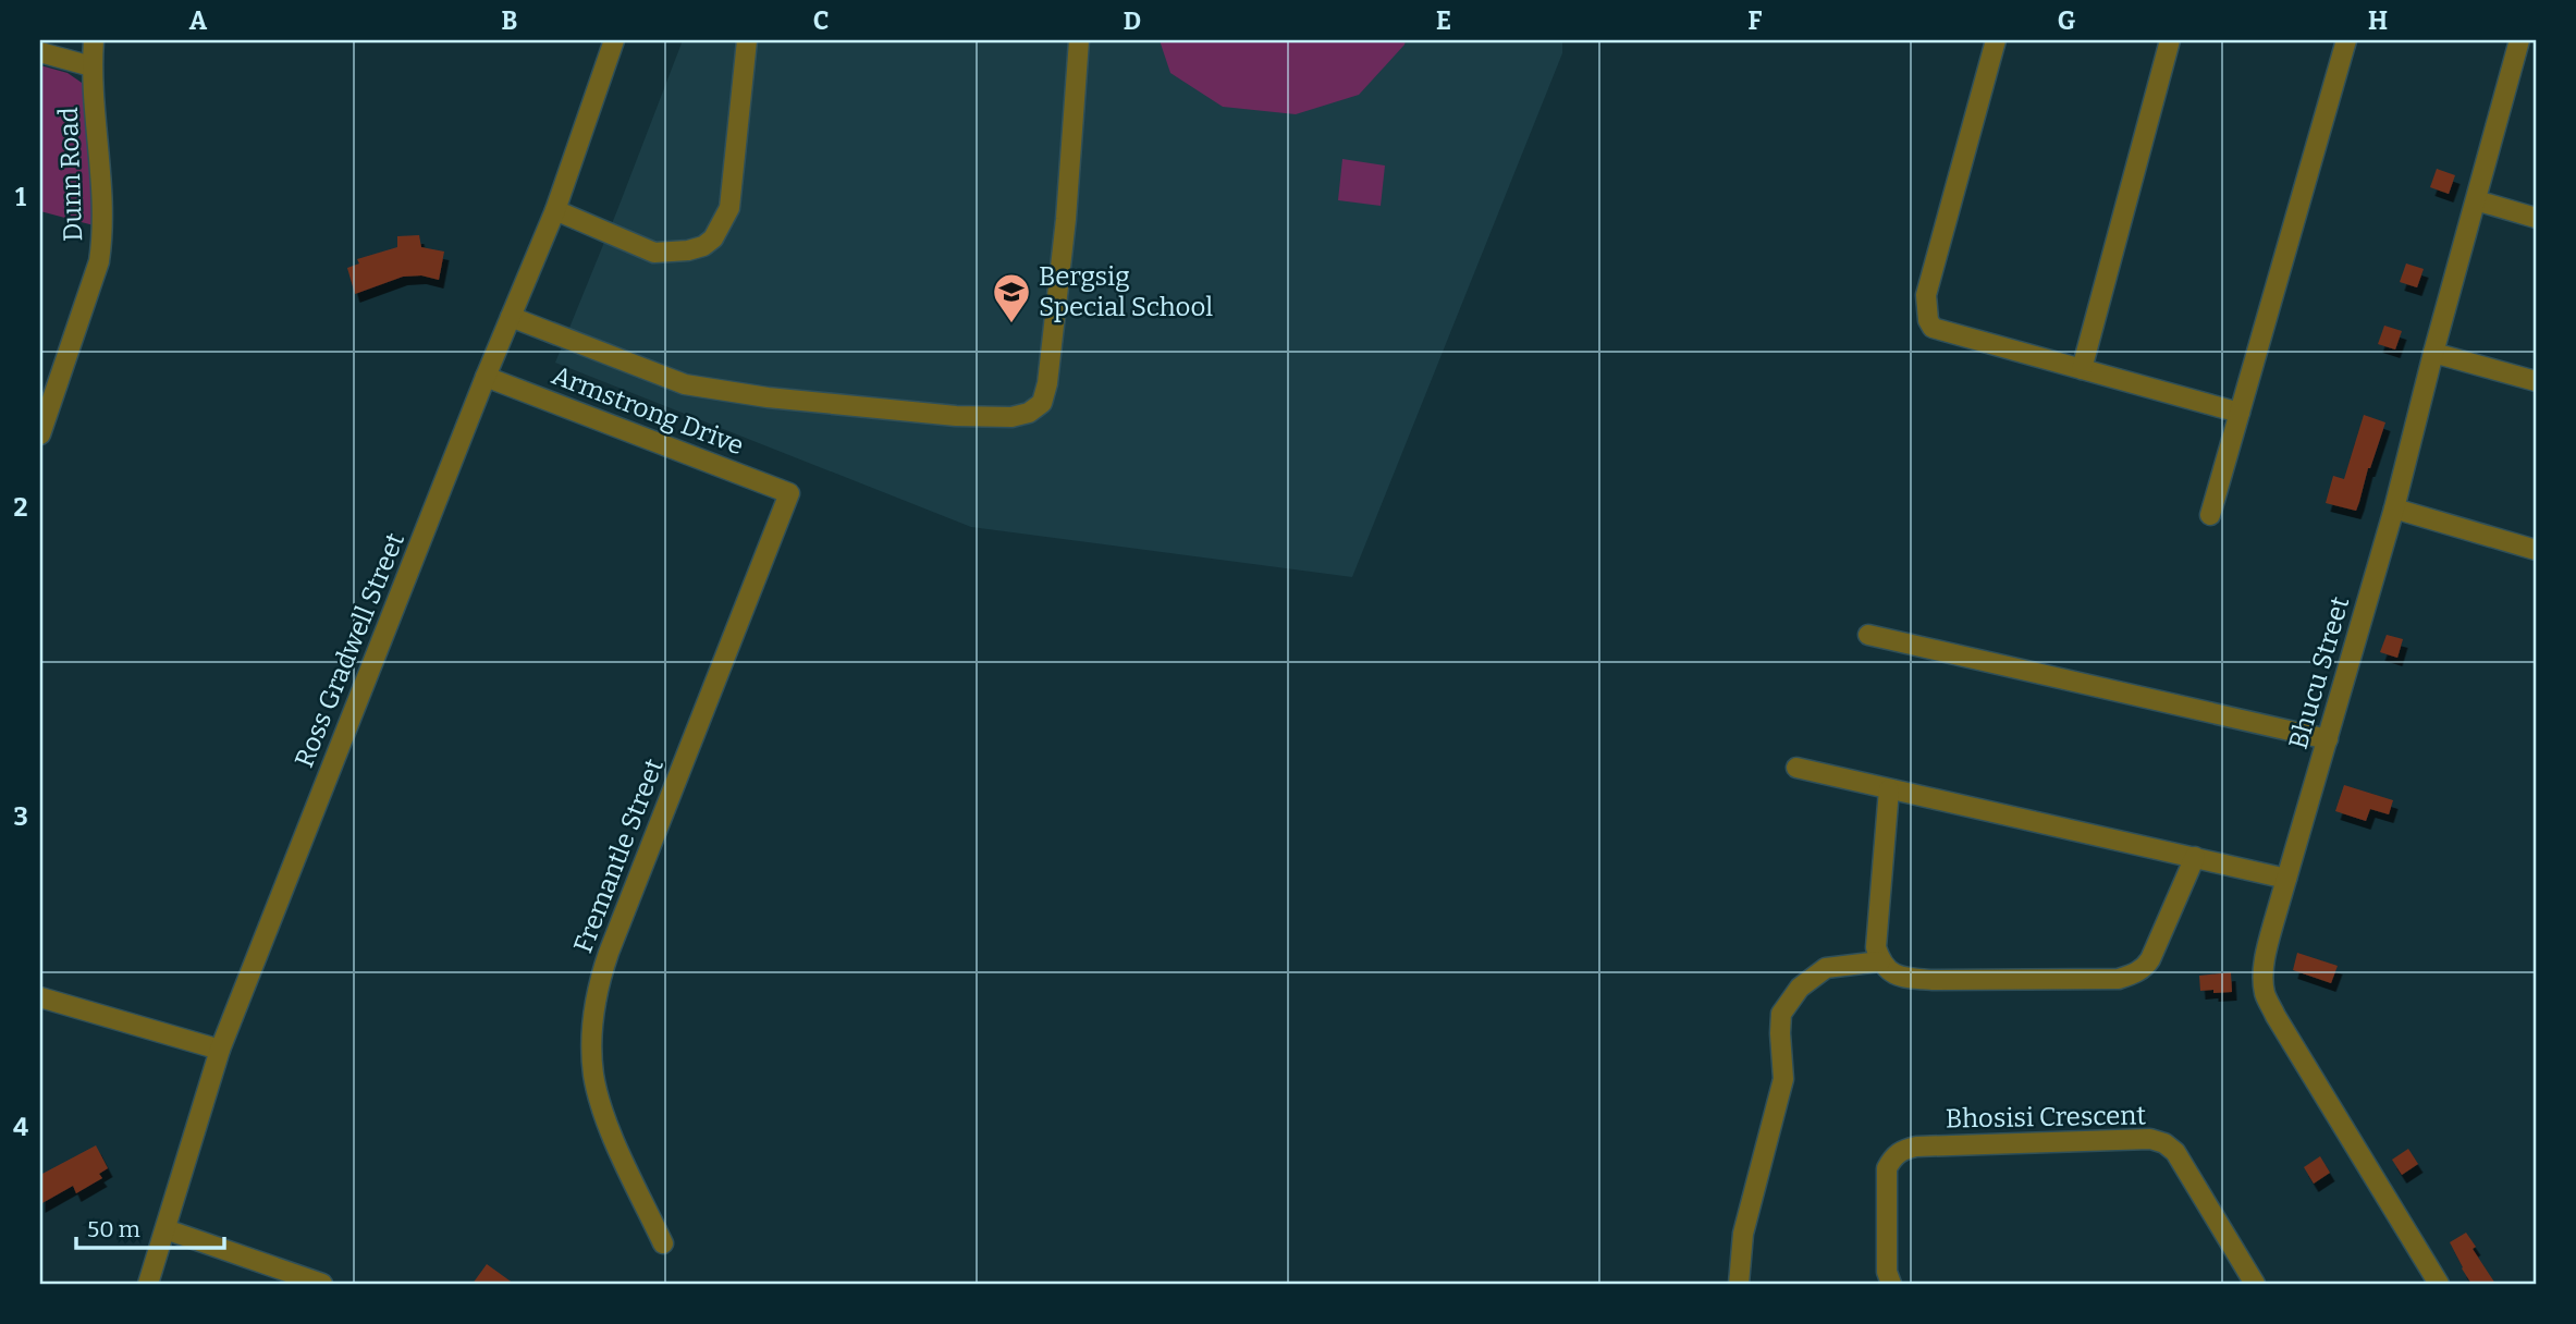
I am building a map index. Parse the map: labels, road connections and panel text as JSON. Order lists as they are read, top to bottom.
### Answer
{
  "streets": {
    "street": [
      "Dunn Road",
      "Armstrong Drive",
      "Ross Gradwell Street",
      "Bhucu Street",
      "Fremantle Street",
      "Bhosisi Crescent"
    ]
  },
  "crossings": [
    ["Armstrong Drive", "Ross Gradwell Street"],
    ["Armstrong Drive", "Fremantle Street"]
  ],
  "places": {
    "school or university": ["Bergsig Special School"]
  },
  "scale_bar": "50 m",
  "grid": {
    "columns": [
      "A",
      "B",
      "C",
      "D",
      "E",
      "F",
      "G",
      "H"
    ],
    "rows": [
      "1",
      "2",
      "3",
      "4"
    ]
  }
}
